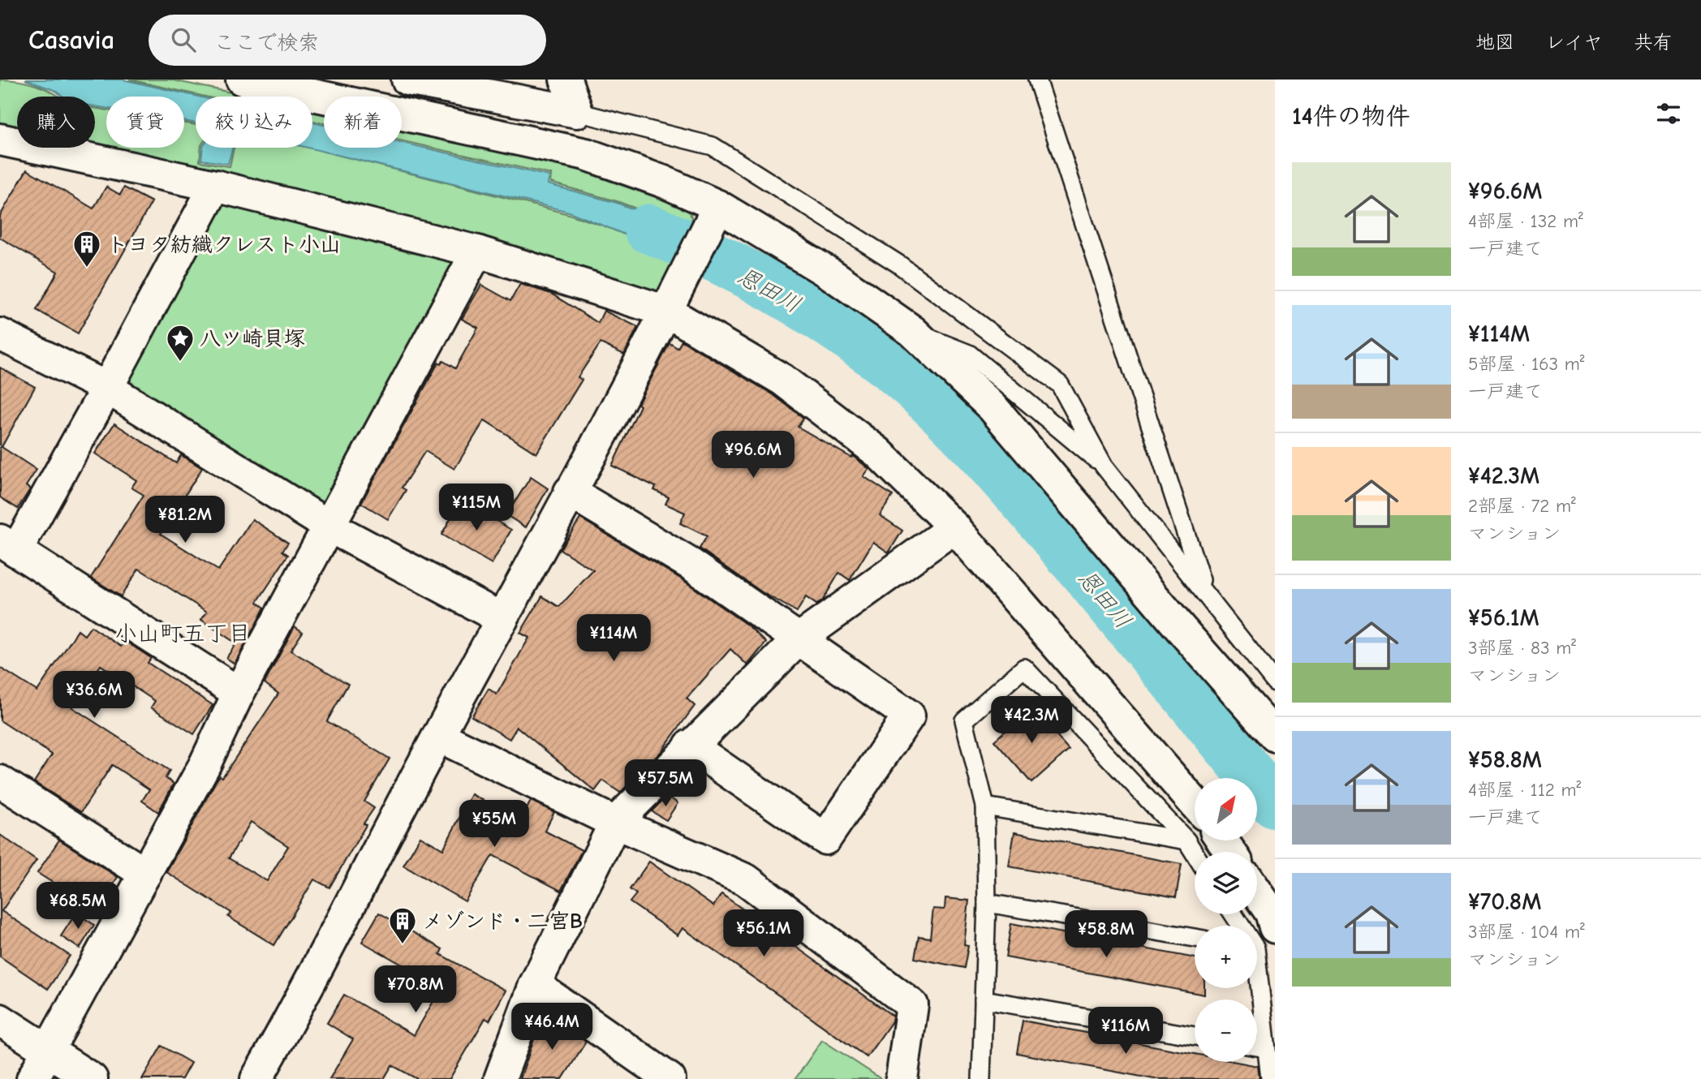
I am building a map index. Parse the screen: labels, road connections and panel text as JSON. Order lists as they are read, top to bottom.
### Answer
{
  "districts": ["小山町五丁目"],
  "water": ["恩田川"],
  "places": {
    "building": ["トヨタ紡織クレスト小山", "メゾンド・二宮B"],
    "place": ["八ツ崎貝塚"]
  },
  "north": "top right",
  "page": {
    "header": "Casavia",
    "search": "ここで検索",
    "nav": ["地図", "レイヤ", "共有"],
    "heading": "14件の物件",
    "chip": [
      "購入",
      "賃貸",
      "絞り込み",
      "新着"
    ],
    "list": [
      {
        "name": "¥96.6M",
        "note": "4部屋 · 132 m² · 一戸建て"
      },
      {
        "name": "¥114M",
        "note": "5部屋 · 163 m² · 一戸建て"
      },
      {
        "name": "¥42.3M",
        "note": "2部屋 · 72 m² · マンション"
      },
      {
        "name": "¥56.1M",
        "note": "3部屋 · 83 m² · マンション"
      },
      {
        "name": "¥58.8M",
        "note": "4部屋 · 112 m² · 一戸建て"
      },
      {
        "name": "¥70.8M",
        "note": "3部屋 · 104 m² · マンション"
      }
    ],
    "price": [
      "¥96.6M",
      "¥115M",
      "¥81.2M",
      "¥114M",
      "¥36.6M",
      "¥42.3M",
      "¥57.5M",
      "¥55M",
      "¥68.5M",
      "¥56.1M",
      "¥58.8M",
      "¥70.8M",
      "¥46.4M",
      "¥116M"
    ],
    "map_buttons": ["+", "−"]
  }
}
